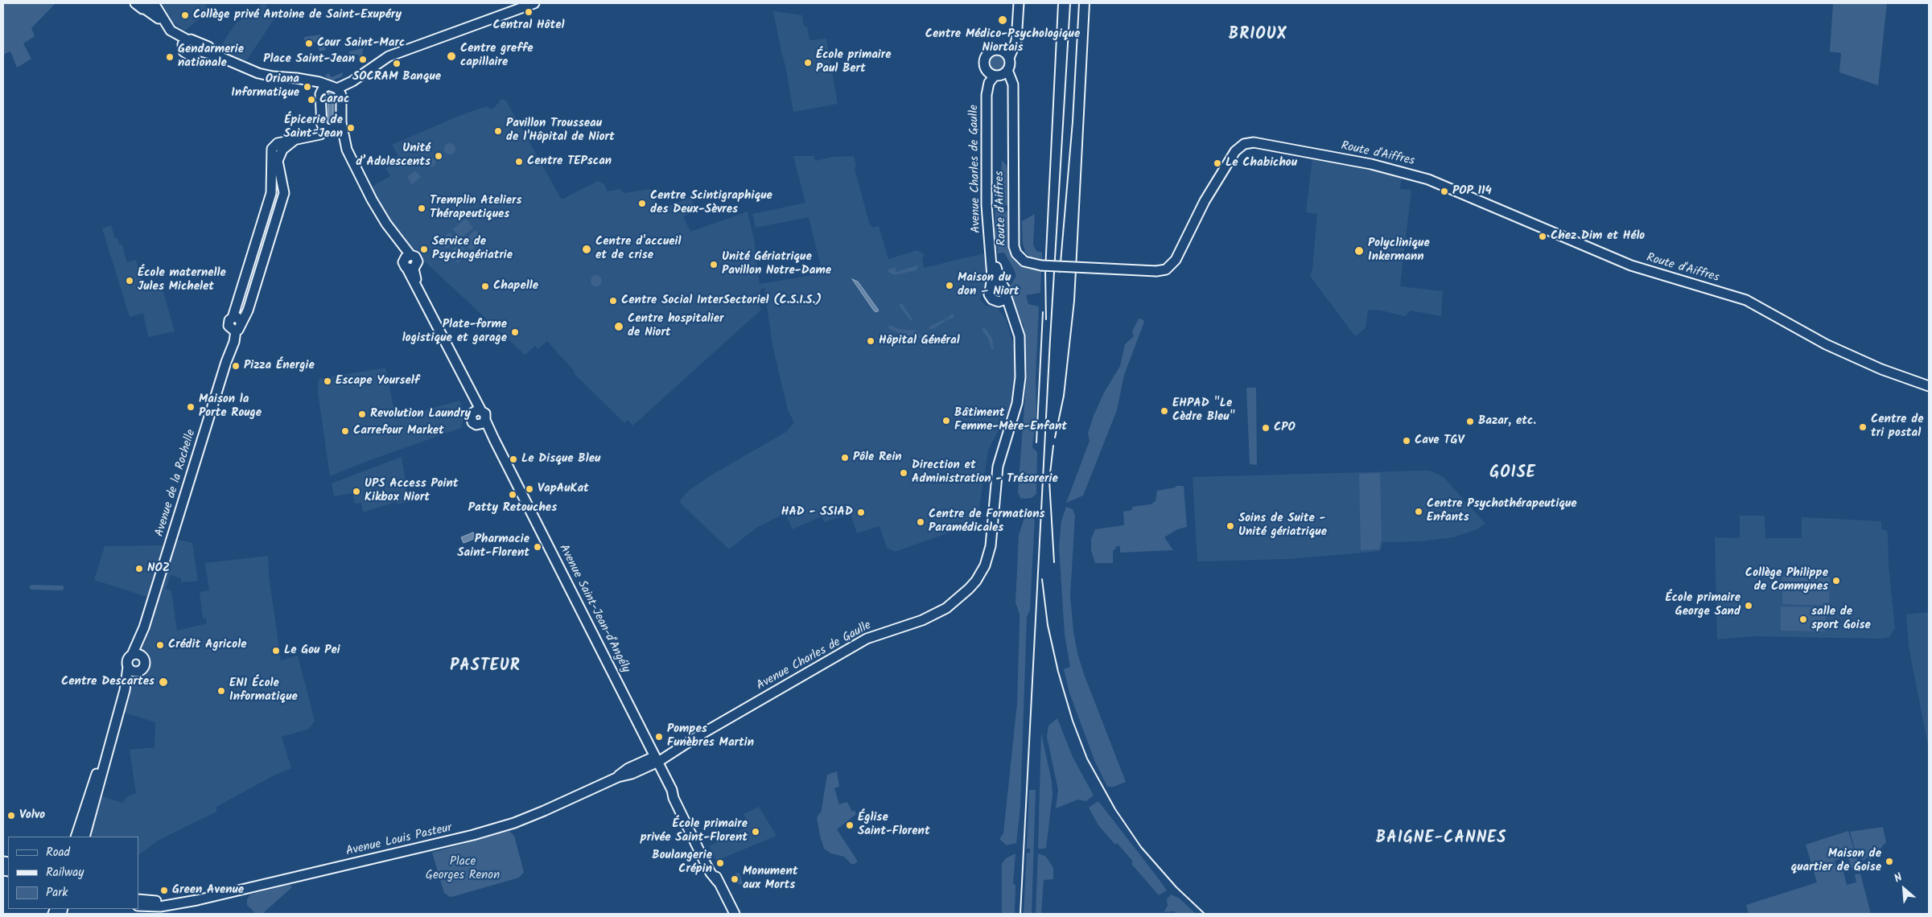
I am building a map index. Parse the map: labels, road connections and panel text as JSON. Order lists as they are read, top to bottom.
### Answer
{
  "streets": {
    "main road": [
      "Route d'Aiffres",
      "Avenue Charles de Gaulle",
      "Avenue de la Rochelle",
      "Avenue Saint-Jean-d'Angély",
      "Avenue Louis Pasteur"
    ]
  },
  "crossings": [
    ["Route d'Aiffres", "Avenue Charles de Gaulle"],
    ["Avenue Charles de Gaulle", "Avenue Saint-Jean-d'Angély"],
    ["Avenue Charles de Gaulle", "Avenue Louis Pasteur"],
    ["Avenue Saint-Jean-d'Angély", "Avenue Louis Pasteur"]
  ],
  "districts": [
    "BRIOUX",
    "GOISE",
    "PASTEUR",
    "BAIGNE-CANNES"
  ],
  "parks": ["Place Georges Renon"],
  "places": [
    "Central Hôtel",
    "Collège privé Antoine de Saint-Exupéry",
    "Centre Médico-Psychologique Niortais",
    "Cour Saint-Marc",
    "Centre greffe capillaire",
    "Gendarmerie nationale",
    "Place Saint-Jean",
    "École primaire Paul Bert",
    "SOCRAM Banque",
    "Oriana Informatique",
    "Carac",
    "Épicerie de Saint-Jean",
    "Pavillon Trousseau de l'Hôpital de Niort",
    "Unité d’Adolescents",
    "Centre TEPscan",
    "Le Chabichou",
    "POP 114",
    "Centre Scintigraphique des Deux-Sèvres",
    "Tremplin Ateliers Thérapeutiques",
    "Chez Dim et Hélo",
    "Service de Psychogériatrie",
    "Centre d'accueil et de crise",
    "Polyclinique Inkermann",
    "Unité Gériatrique Pavillon Notre-Dame",
    "École maternelle Jules Michelet",
    "Maison du don – Niort",
    "Chapelle",
    "Centre Social InterSectoriel (C.S.I.S.)",
    "Centre hospitalier de Niort",
    "Plate-forme logistique et garage",
    "Hôpital Général",
    "Pizza Énergie",
    "Escape Yourself",
    "Maison la Porte Rouge",
    "EHPAD \"Le Cèdre Bleu\"",
    "Revolution Laundry",
    "Bâtiment Femme-Mère-Enfant",
    "Bazar, etc.",
    "Centre de tri postal",
    "CPO",
    "Carrefour Market",
    "Cave TGV",
    "Pôle Rein",
    "Le Disque Bleu",
    "Direction et Administration - Trésorerie",
    "VapAuKat",
    "UPS Access Point Kikbox Niort",
    "Patty Retouches",
    "Centre Psychothérapeutique Enfants",
    "HAD - SSIAD",
    "Centre de Formations Paramédicales",
    "Soins de Suite - Unité gériatrique",
    "Pharmacie Saint-Florent",
    "NOZ",
    "Collège Philippe de Commynes",
    "École primaire George Sand",
    "salle de sport Goise",
    "Crédit Agricole",
    "Le Gou Pei",
    "Centre Descartes",
    "ENI École Informatique",
    "Pompes Funèbres Martin",
    "Volvo",
    "Église Saint-Florent",
    "École primaire privée Saint-Florent",
    "Maison de quartier de Goise",
    "Boulangerie Crépin",
    "Monument aux Morts",
    "Green Avenue"
  ],
  "legend": ["Road", "Railway", "Park"],
  "north": "top left"
}
